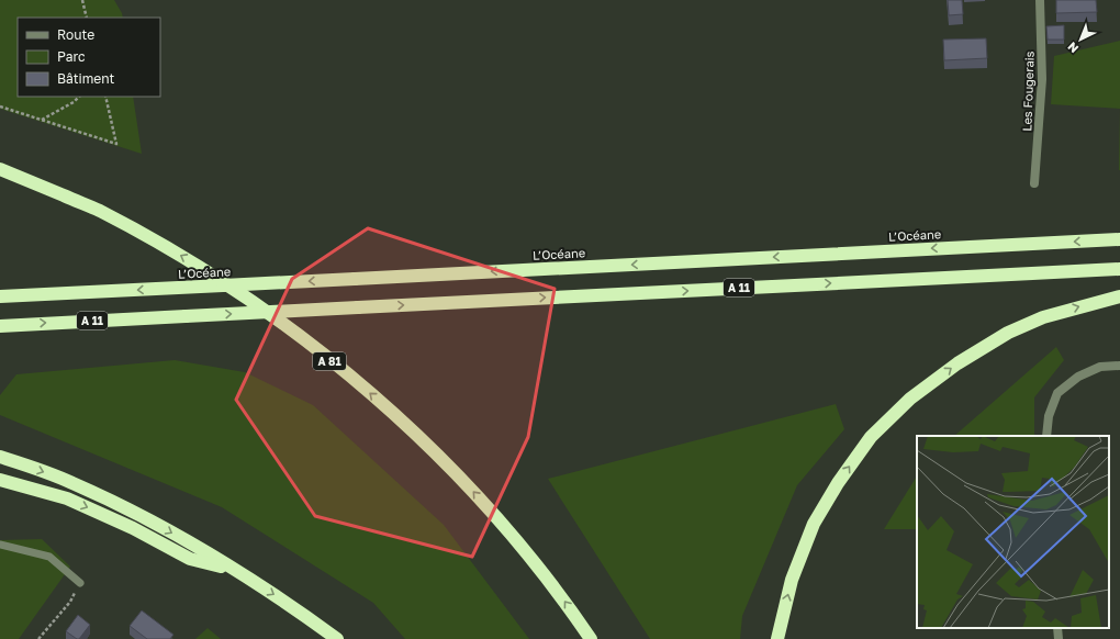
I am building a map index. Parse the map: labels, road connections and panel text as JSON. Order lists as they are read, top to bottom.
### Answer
{
  "streets": {
    "highway": ["L’Océane", "A 11", "A 81"],
    "street": ["Les Fougerais"]
  },
  "legend": ["Route", "Parc", "Bâtiment"],
  "north": "bottom left"
}
